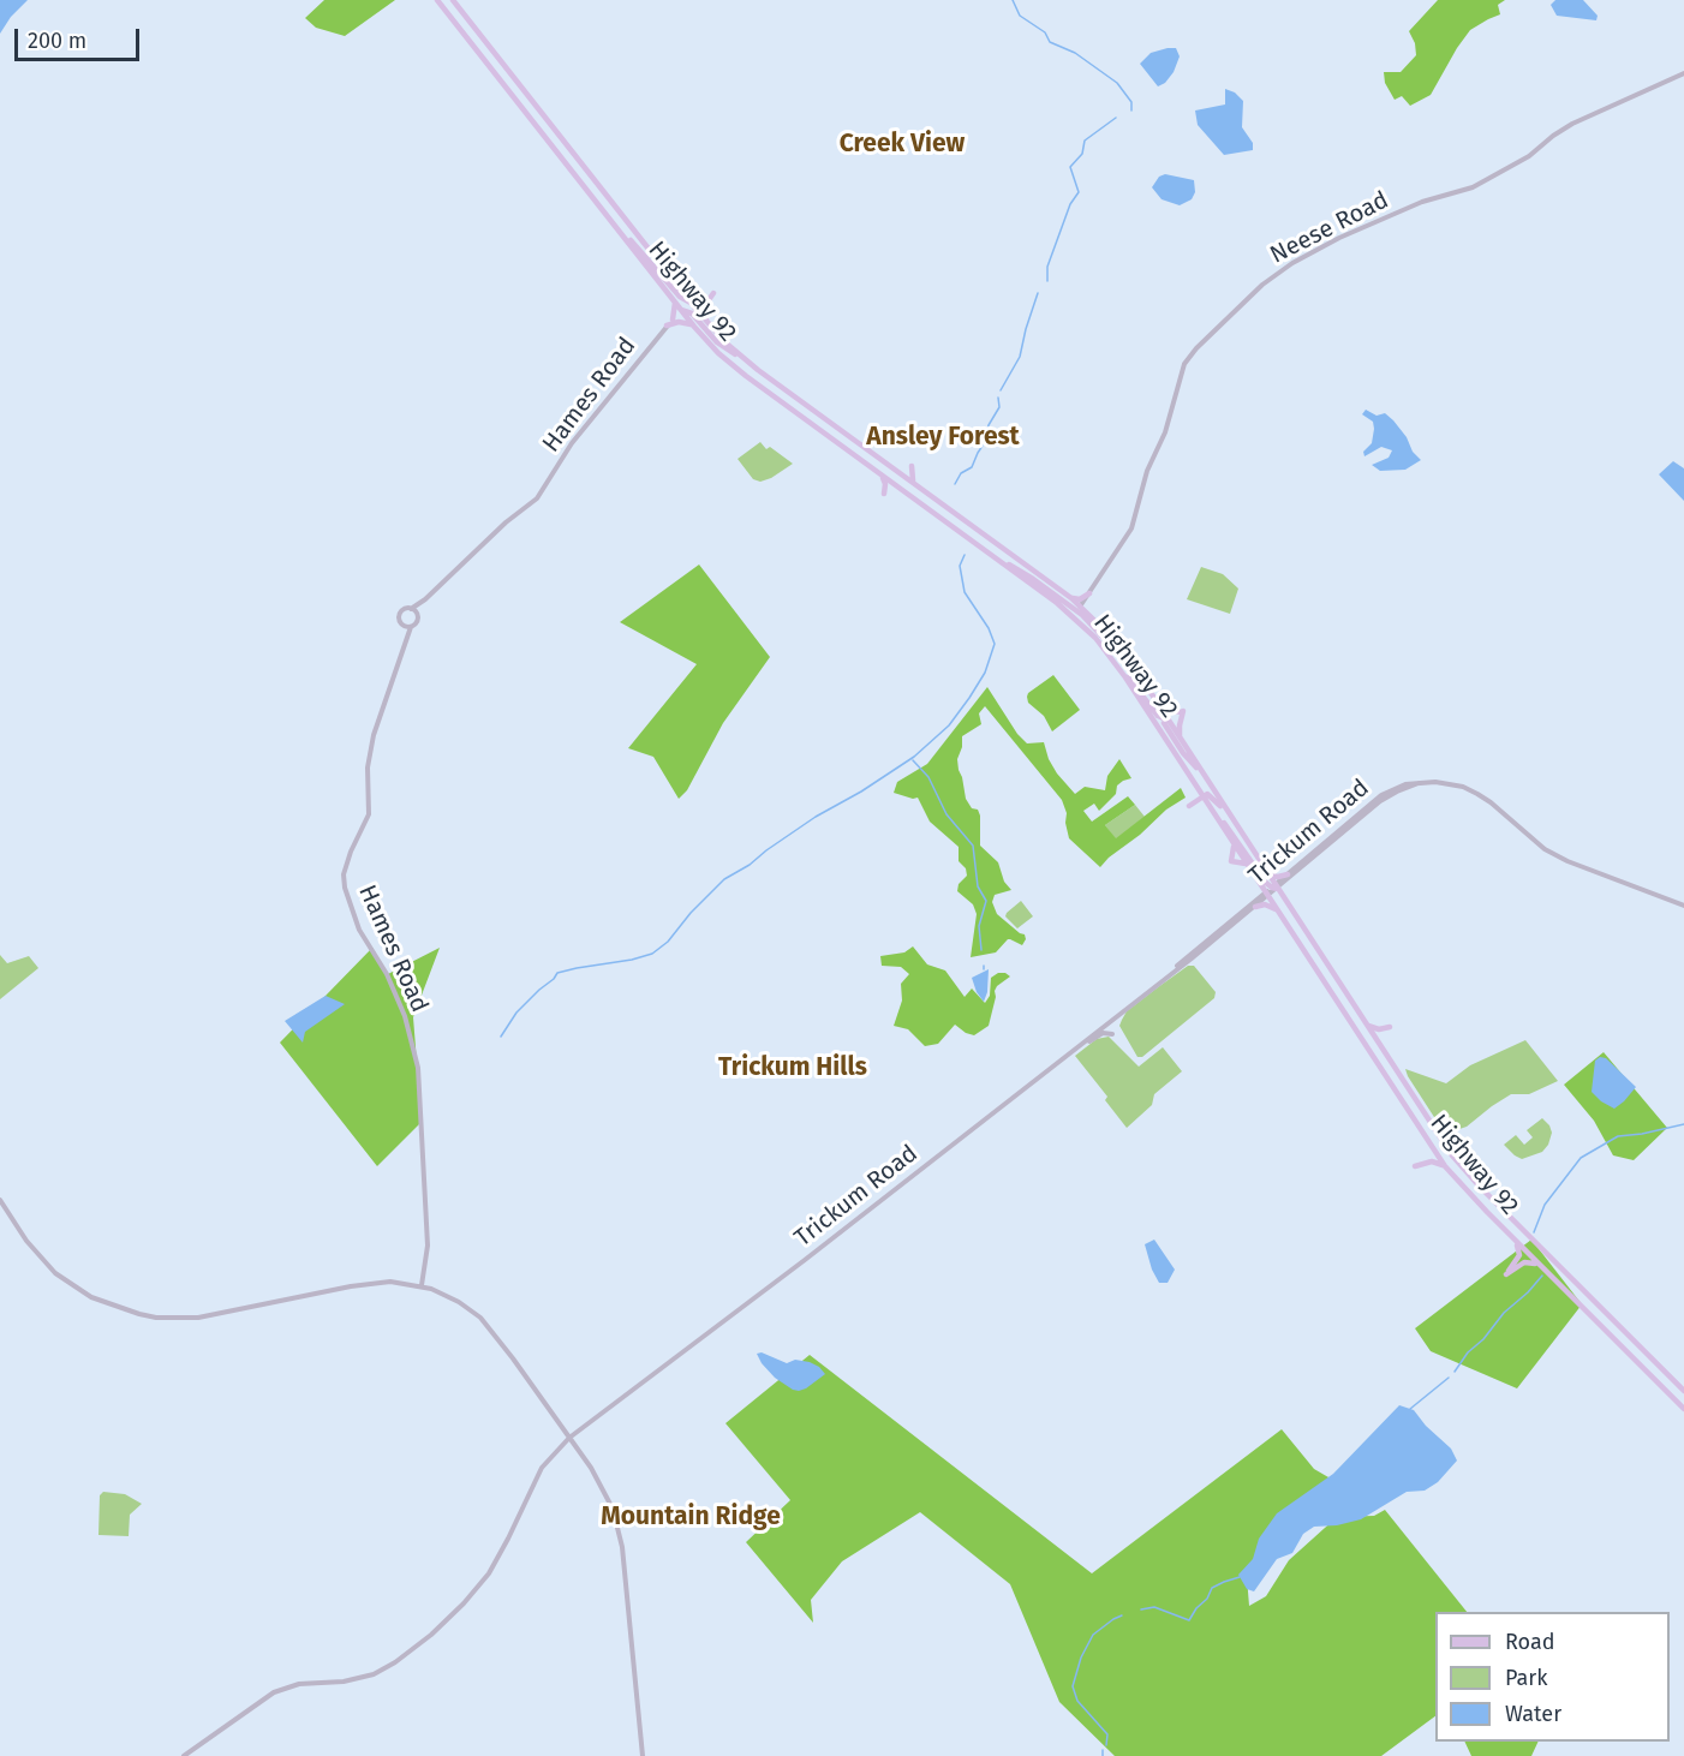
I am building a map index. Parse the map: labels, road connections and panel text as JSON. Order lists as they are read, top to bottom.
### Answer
{
  "streets": {
    "main road": ["Highway 92"],
    "street": ["Neese Road", "Hames Road", "Trickum Road"]
  },
  "crossings": [
    ["Neese Road", "Highway 92"],
    ["Highway 92", "Hames Road"],
    ["Highway 92", "Trickum Road"]
  ],
  "districts": [
    "Creek View",
    "Ansley Forest",
    "Trickum Hills",
    "Mountain Ridge"
  ],
  "legend": ["Road", "Park", "Water"],
  "scale_bar": "200 m"
}
